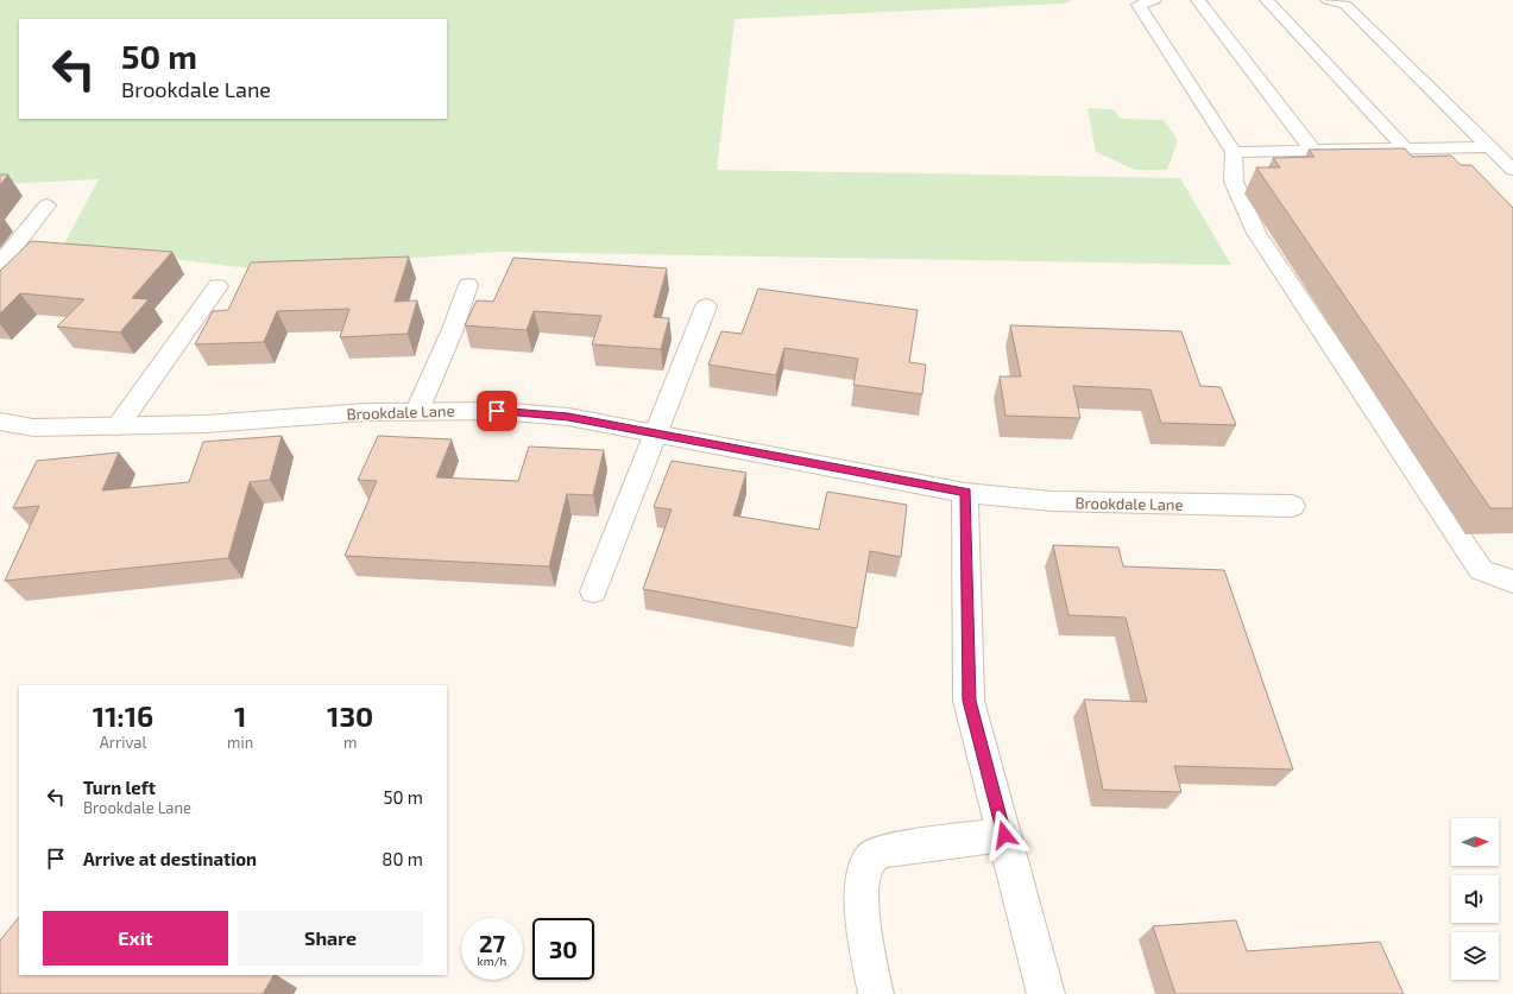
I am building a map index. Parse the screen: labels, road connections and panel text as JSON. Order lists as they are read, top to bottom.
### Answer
{
  "streets": {
    "street": ["Brookdale Lane"]
  },
  "north": "right",
  "page": {
    "turn": ["50 m", "Brookdale Lane"],
    "eta": [
      "11:16",
      "Arrival",
      "1",
      "min",
      "130",
      "m"
    ],
    "list": [
      {
        "name": "Turn left",
        "note": "Brookdale Lane",
        "value": "50 m"
      },
      {
        "name": "Arrive at destination",
        "value": "80 m"
      }
    ],
    "buttons": ["Exit", "Share"],
    "speed": "27 km/h",
    "limit": "30"
  }
}
